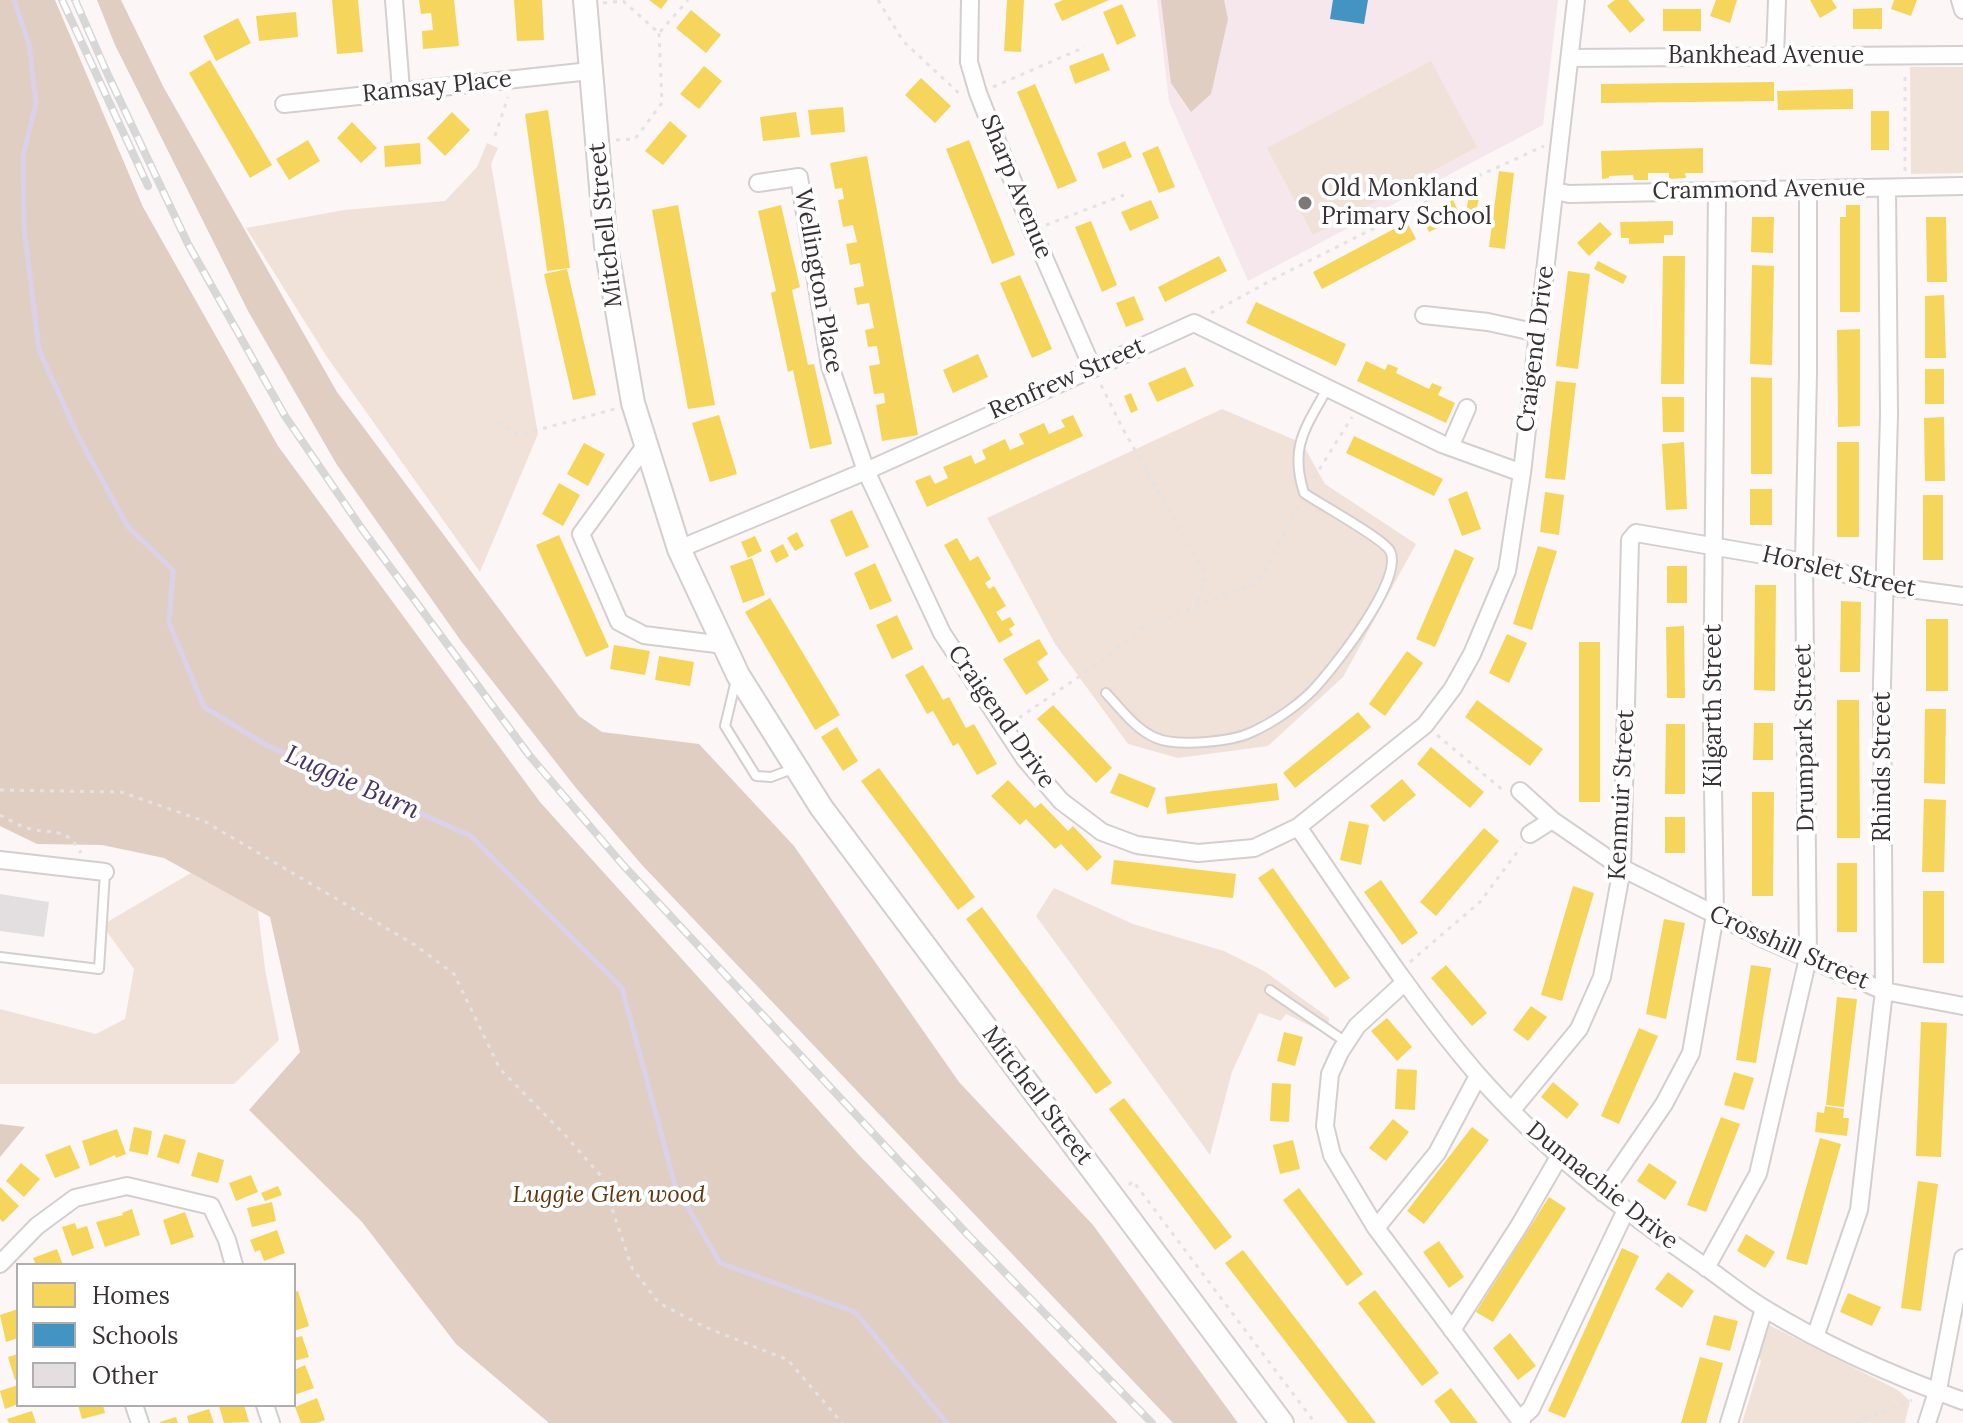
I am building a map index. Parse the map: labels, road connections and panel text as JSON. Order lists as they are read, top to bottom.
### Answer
{
  "streets": {
    "street": [
      "Bankhead Avenue",
      "Ramsay Place",
      "Sharp Avenue",
      "Crammond Avenue",
      "Mitchell Street",
      "Wellington Place",
      "Craigend Drive",
      "Renfrew Street",
      "Horslet Street",
      "Kilgarth Street",
      "Drumpark Street",
      "Rhinds Street",
      "Kenmuir Street",
      "Crosshill Street",
      "Dunnachie Drive"
    ]
  },
  "crossings": [
    ["Bankhead Avenue", "Craigend Drive"],
    ["Ramsay Place", "Mitchell Street"],
    ["Sharp Avenue", "Renfrew Street"],
    ["Crammond Avenue", "Craigend Drive"],
    ["Crammond Avenue", "Kilgarth Street"],
    ["Crammond Avenue", "Drumpark Street"],
    ["Crammond Avenue", "Rhinds Street"],
    ["Mitchell Street", "Renfrew Street"],
    ["Wellington Place", "Craigend Drive"],
    ["Wellington Place", "Renfrew Street"],
    ["Craigend Drive", "Renfrew Street"],
    ["Craigend Drive", "Dunnachie Drive"],
    ["Horslet Street", "Kilgarth Street"],
    ["Horslet Street", "Drumpark Street"],
    ["Horslet Street", "Rhinds Street"],
    ["Horslet Street", "Kenmuir Street"],
    ["Kilgarth Street", "Kenmuir Street"],
    ["Kilgarth Street", "Crosshill Street"],
    ["Kilgarth Street", "Dunnachie Drive"],
    ["Drumpark Street", "Crosshill Street"],
    ["Drumpark Street", "Dunnachie Drive"],
    ["Rhinds Street", "Crosshill Street"],
    ["Rhinds Street", "Dunnachie Drive"],
    ["Kenmuir Street", "Crosshill Street"],
    ["Kenmuir Street", "Dunnachie Drive"]
  ],
  "water": ["Luggie Burn"],
  "parks": ["Luggie Glen wood"],
  "places": ["Old Monkland Primary School"],
  "legend": ["Homes", "Schools", "Other"]
}
